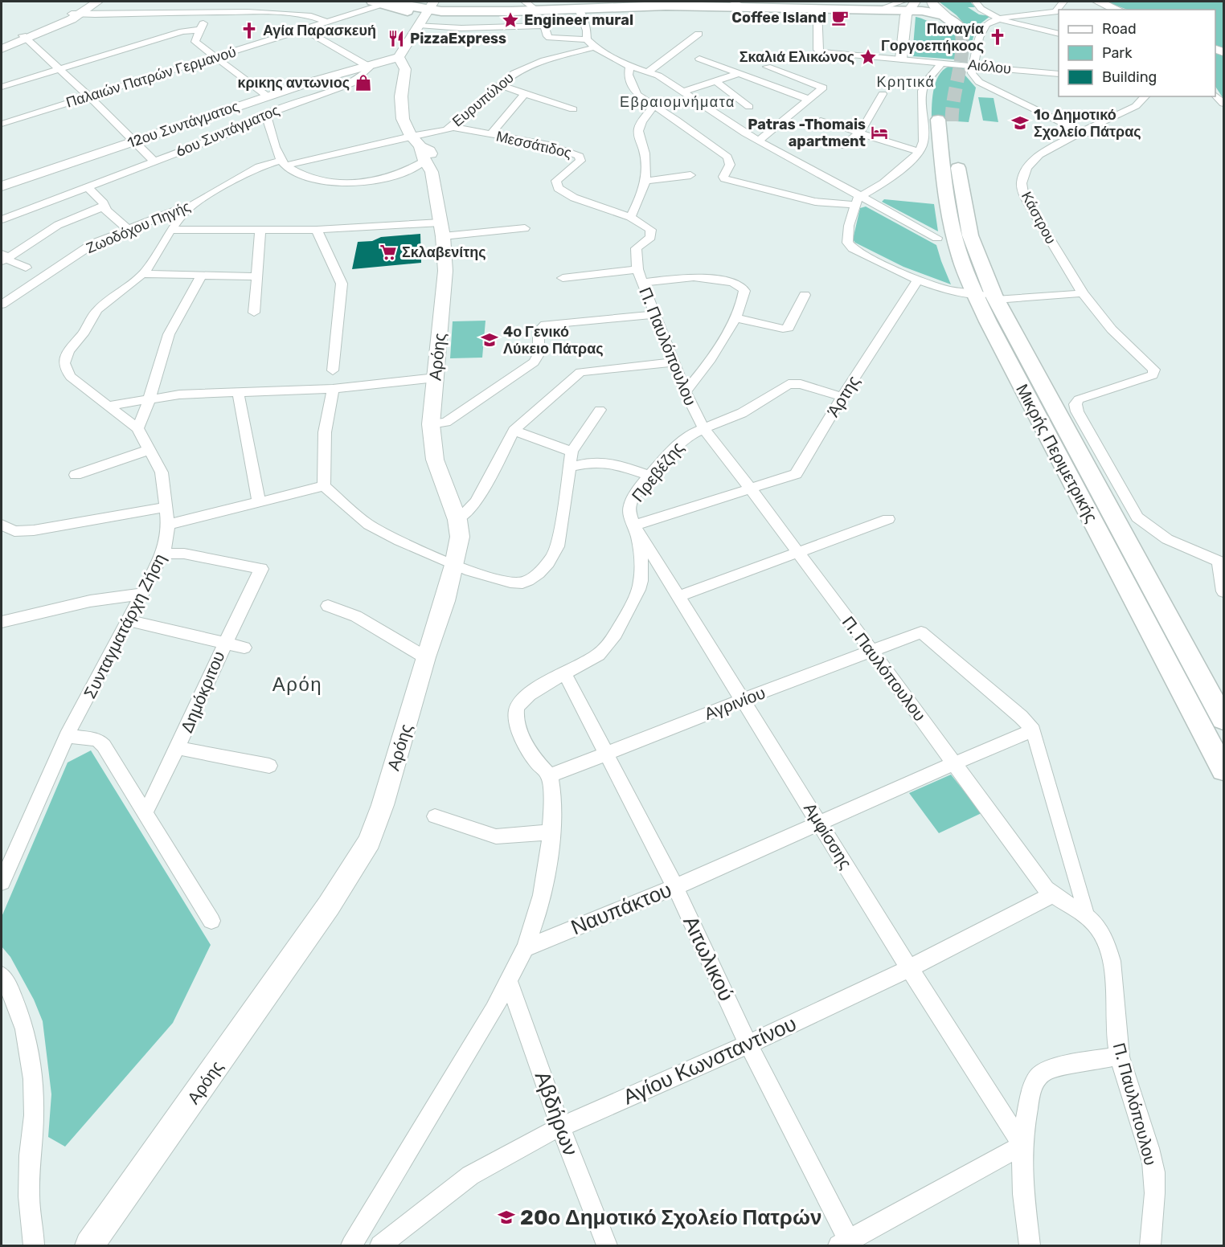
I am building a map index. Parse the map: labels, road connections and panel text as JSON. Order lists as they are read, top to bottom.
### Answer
{
  "streets": {
    "main road": ["Μικρής Περιμετρικής"],
    "street": [
      "Αιόλου",
      "Παλαιών Πατρών Γερμανού",
      "Ευρυπύλου",
      "12ου Συντάγματος",
      "6ου Συντάγματος",
      "Μεσσάτιδος",
      "Κάστρου",
      "Ζωοδόχου Πηγής",
      "Π. Παυλόπουλου",
      "Αρόης",
      "Άρτης",
      "Πρεβέζης",
      "Συνταγματάρχη Ζήση",
      "Δημόκριτου",
      "Αγρινίου",
      "Αμφίσσης",
      "Ναυπάκτου",
      "Αιτωλικού",
      "Αγίου Κωνσταντίνου",
      "Αβδήρων"
    ]
  },
  "crossings": [
    ["Ευρυπύλου", "Μεσσάτιδος"],
    ["Ευρυπύλου", "Ζωοδόχου Πηγής"],
    ["Ευρυπύλου", "Αρόης"],
    ["12ου Συντάγματος", "6ου Συντάγματος"],
    ["Μεσσάτιδος", "Π. Παυλόπουλου"],
    ["Ζωοδόχου Πηγής", "Συνταγματάρχη Ζήση"],
    ["Π. Παυλόπουλου", "Άρτης"],
    ["Π. Παυλόπουλου", "Πρεβέζης"],
    ["Π. Παυλόπουλου", "Αγρινίου"],
    ["Π. Παυλόπουλου", "Ναυπάκτου"],
    ["Π. Παυλόπουλου", "Αγίου Κωνσταντίνου"],
    ["Άρτης", "Πρεβέζης"],
    ["Άρτης", "Αμφίσσης"],
    ["Πρεβέζης", "Αγρινίου"],
    ["Πρεβέζης", "Αμφίσσης"],
    ["Πρεβέζης", "Αιτωλικού"],
    ["Συνταγματάρχη Ζήση", "Δημόκριτου"],
    ["Αγρινίου", "Αμφίσσης"],
    ["Αγρινίου", "Ναυπάκτου"],
    ["Αγρινίου", "Αιτωλικού"],
    ["Αμφίσσης", "Ναυπάκτου"],
    ["Αμφίσσης", "Αγίου Κωνσταντίνου"],
    ["Ναυπάκτου", "Αιτωλικού"],
    ["Αιτωλικού", "Αγίου Κωνσταντίνου"],
    ["Αγίου Κωνσταντίνου", "Αβδήρων"]
  ],
  "districts": ["Κρητικά", "Εβραιομνήματα", "Αρόη"],
  "places": {
    "cafe": ["Coffee Island"],
    "place": ["Engineer mural", "Σκαλιά Ελικώνος"],
    "church": ["Αγία Παρασκευή", "Παναγία Γοργοεπήκοος"],
    "restaurant": ["PizzaExpress"],
    "shop": ["κρικης αντωνιος"],
    "school or university": ["1ο Δημοτικό Σχολείο Πάτρας", "4ο Γενικό Λύκειο Πάτρας", "20ο Δημοτικό Σχολείο Πατρών"],
    "hotel": ["Patras -Thomais apartment"],
    "supermarket": ["Σκλαβενίτης"]
  },
  "legend": ["Road", "Park", "Building"]
}
